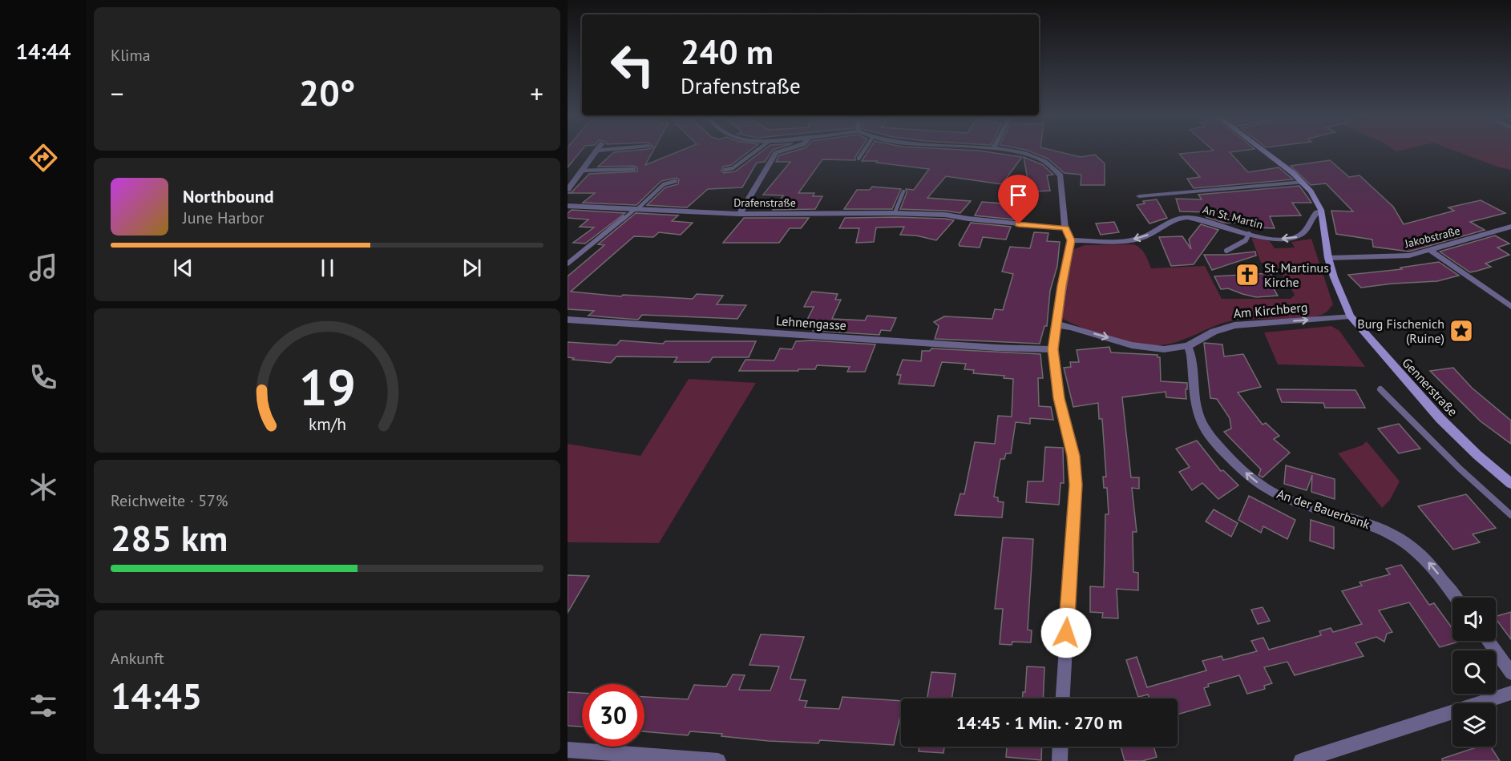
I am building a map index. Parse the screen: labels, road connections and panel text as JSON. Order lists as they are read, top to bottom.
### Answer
{
  "streets": {
    "street": [
      "Drafenstraße",
      "An St. Martin",
      "Jakobstraße",
      "Am Kirchberg",
      "Lehnengasse",
      "Gennerstraße",
      "An der Bauerbank"
    ]
  },
  "crossings": [
    ["An St. Martin", "Gennerstraße"],
    ["Jakobstraße", "Gennerstraße"],
    ["Am Kirchberg", "Gennerstraße"],
    ["Am Kirchberg", "An der Bauerbank"]
  ],
  "one_way": ["Am Kirchberg", "An der Bauerbank"],
  "places": {
    "church": ["St. Martinus Kirche"],
    "place": ["Burg Fischenich (Ruine)"]
  },
  "page": {
    "tabs": "14:44",
    "tile": [
      "Klima",
      ["Reichweite · 57%", "285 km"],
      ["Ankunft", "14:45"]
    ],
    "turn": ["240 m", "Drafenstraße"],
    "heat": ["−", "20°", "+"],
    "song": ["Northbound", "June Harbor"],
    "limit": "30",
    "trip": "14:45 · 1 Min. · 270 m",
    "gauge": ["19", "km/h"]
  }
}
